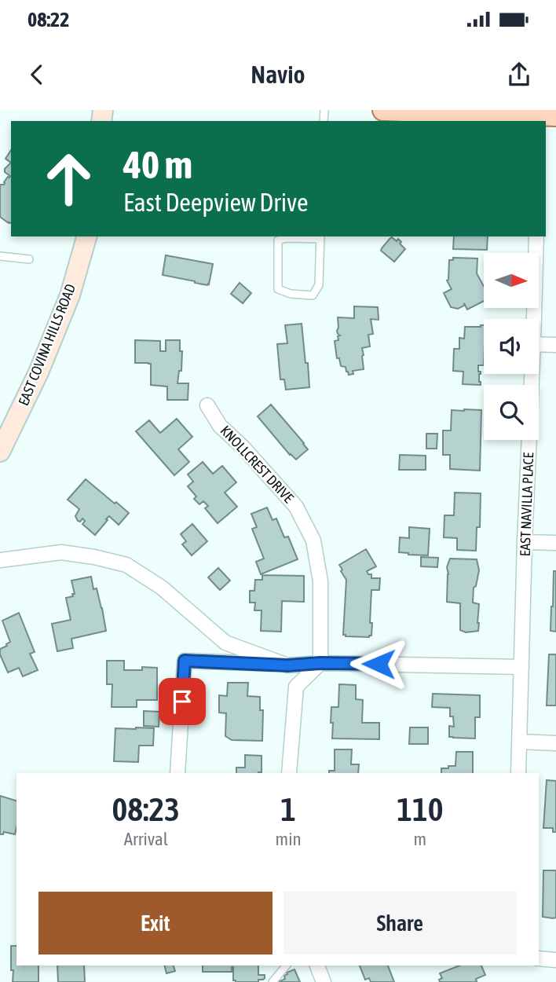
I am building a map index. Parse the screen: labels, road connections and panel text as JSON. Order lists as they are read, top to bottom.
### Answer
{
  "streets": {
    "street": ["EAST COVINA HILLS ROAD", "KNOLLCREST DRIVE", "EAST NAVILLA PLACE"]
  },
  "north": "right",
  "page": {
    "status": "08:22",
    "header": "Navio",
    "turn": ["40 m", "East Deepview Drive"],
    "eta": [
      "08:23",
      "Arrival",
      "1",
      "min",
      "110",
      "m"
    ],
    "buttons": ["Exit", "Share"]
  }
}
